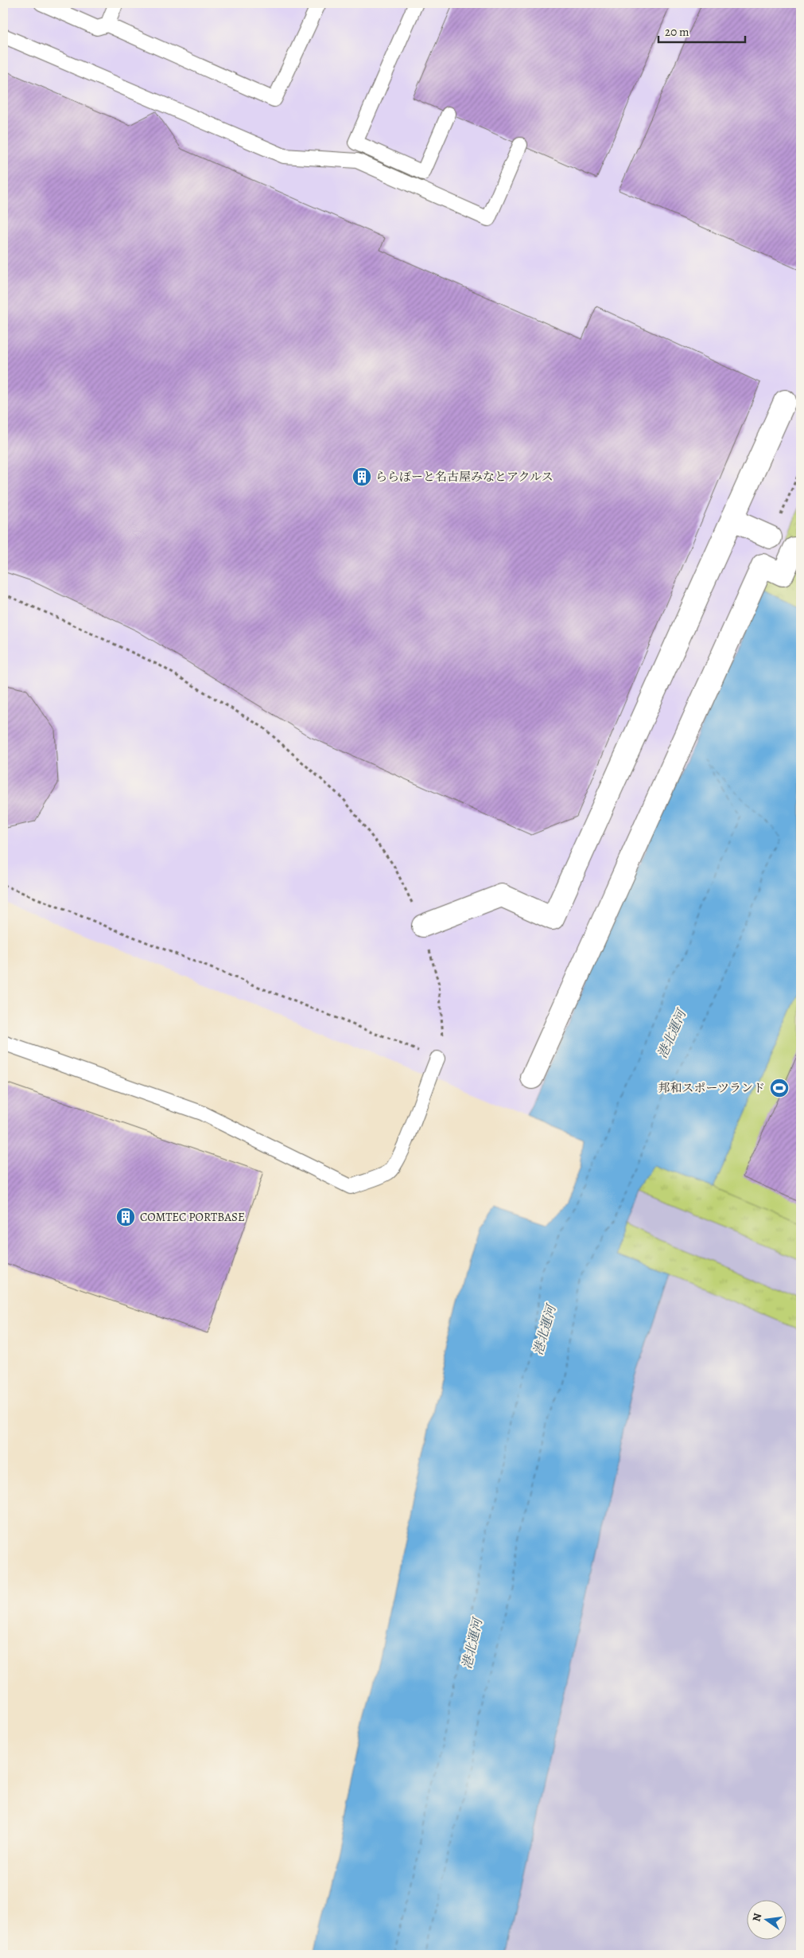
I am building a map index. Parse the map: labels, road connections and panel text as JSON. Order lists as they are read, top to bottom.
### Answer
{
  "water": ["港北運河"],
  "places": {
    "building": ["ららぽーと名古屋みなとアクルス", "COMTEC PORTBASE"],
    "sports": ["邦和スポーツランド"]
  },
  "scale_bar": "20 m",
  "north": "left"
}
